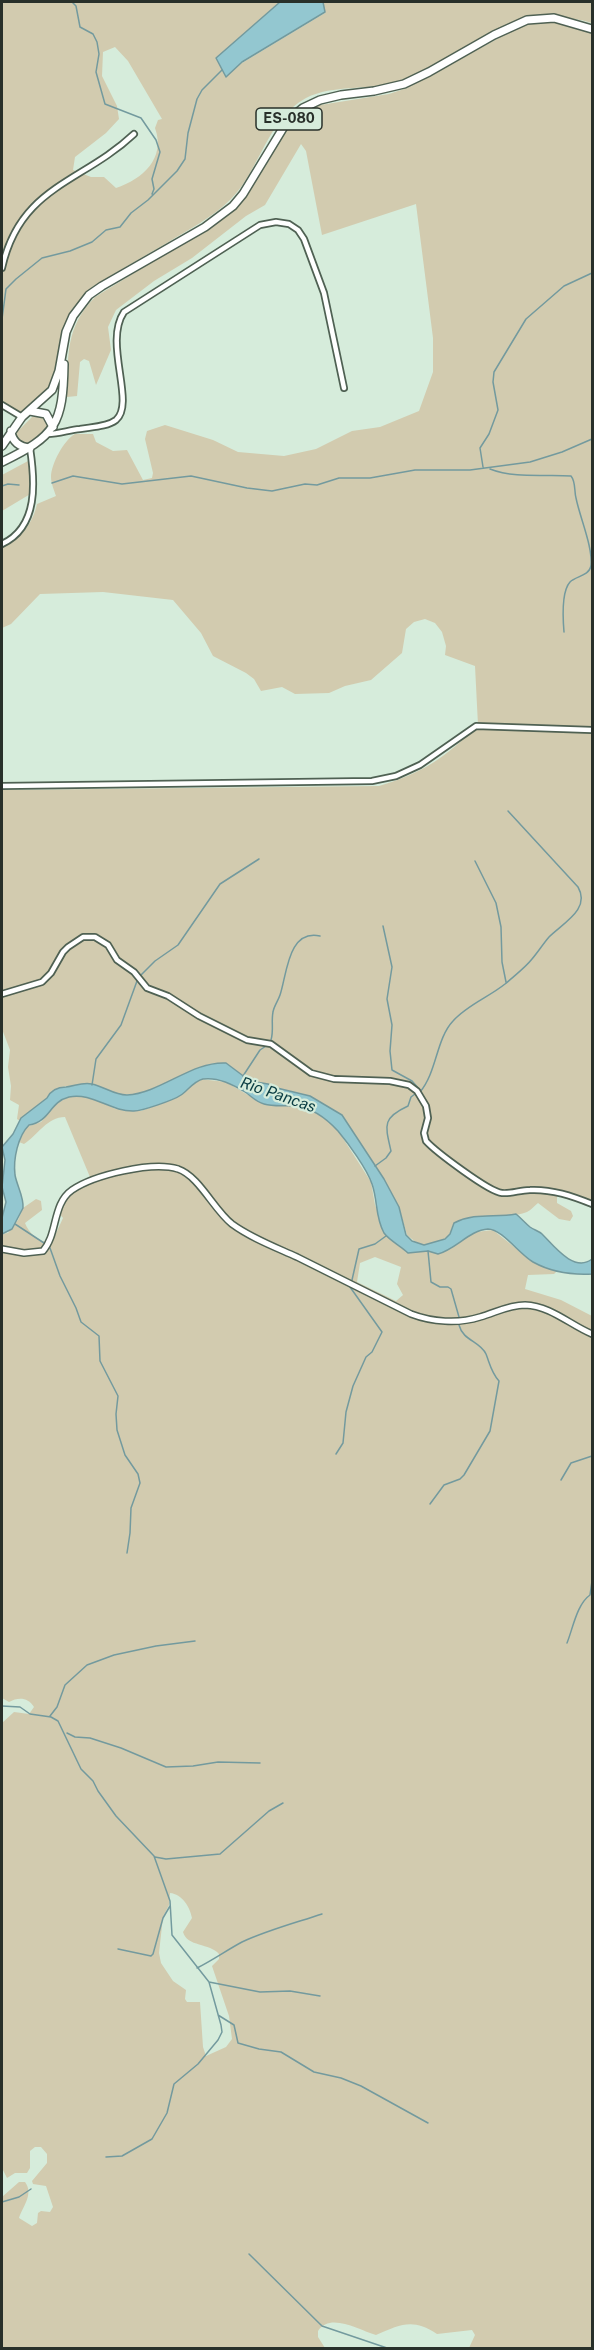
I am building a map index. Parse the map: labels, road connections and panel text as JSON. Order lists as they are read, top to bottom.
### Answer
{
  "streets": {
    "main road": ["ES-080"]
  },
  "water": ["Rio Pancas"]
}
